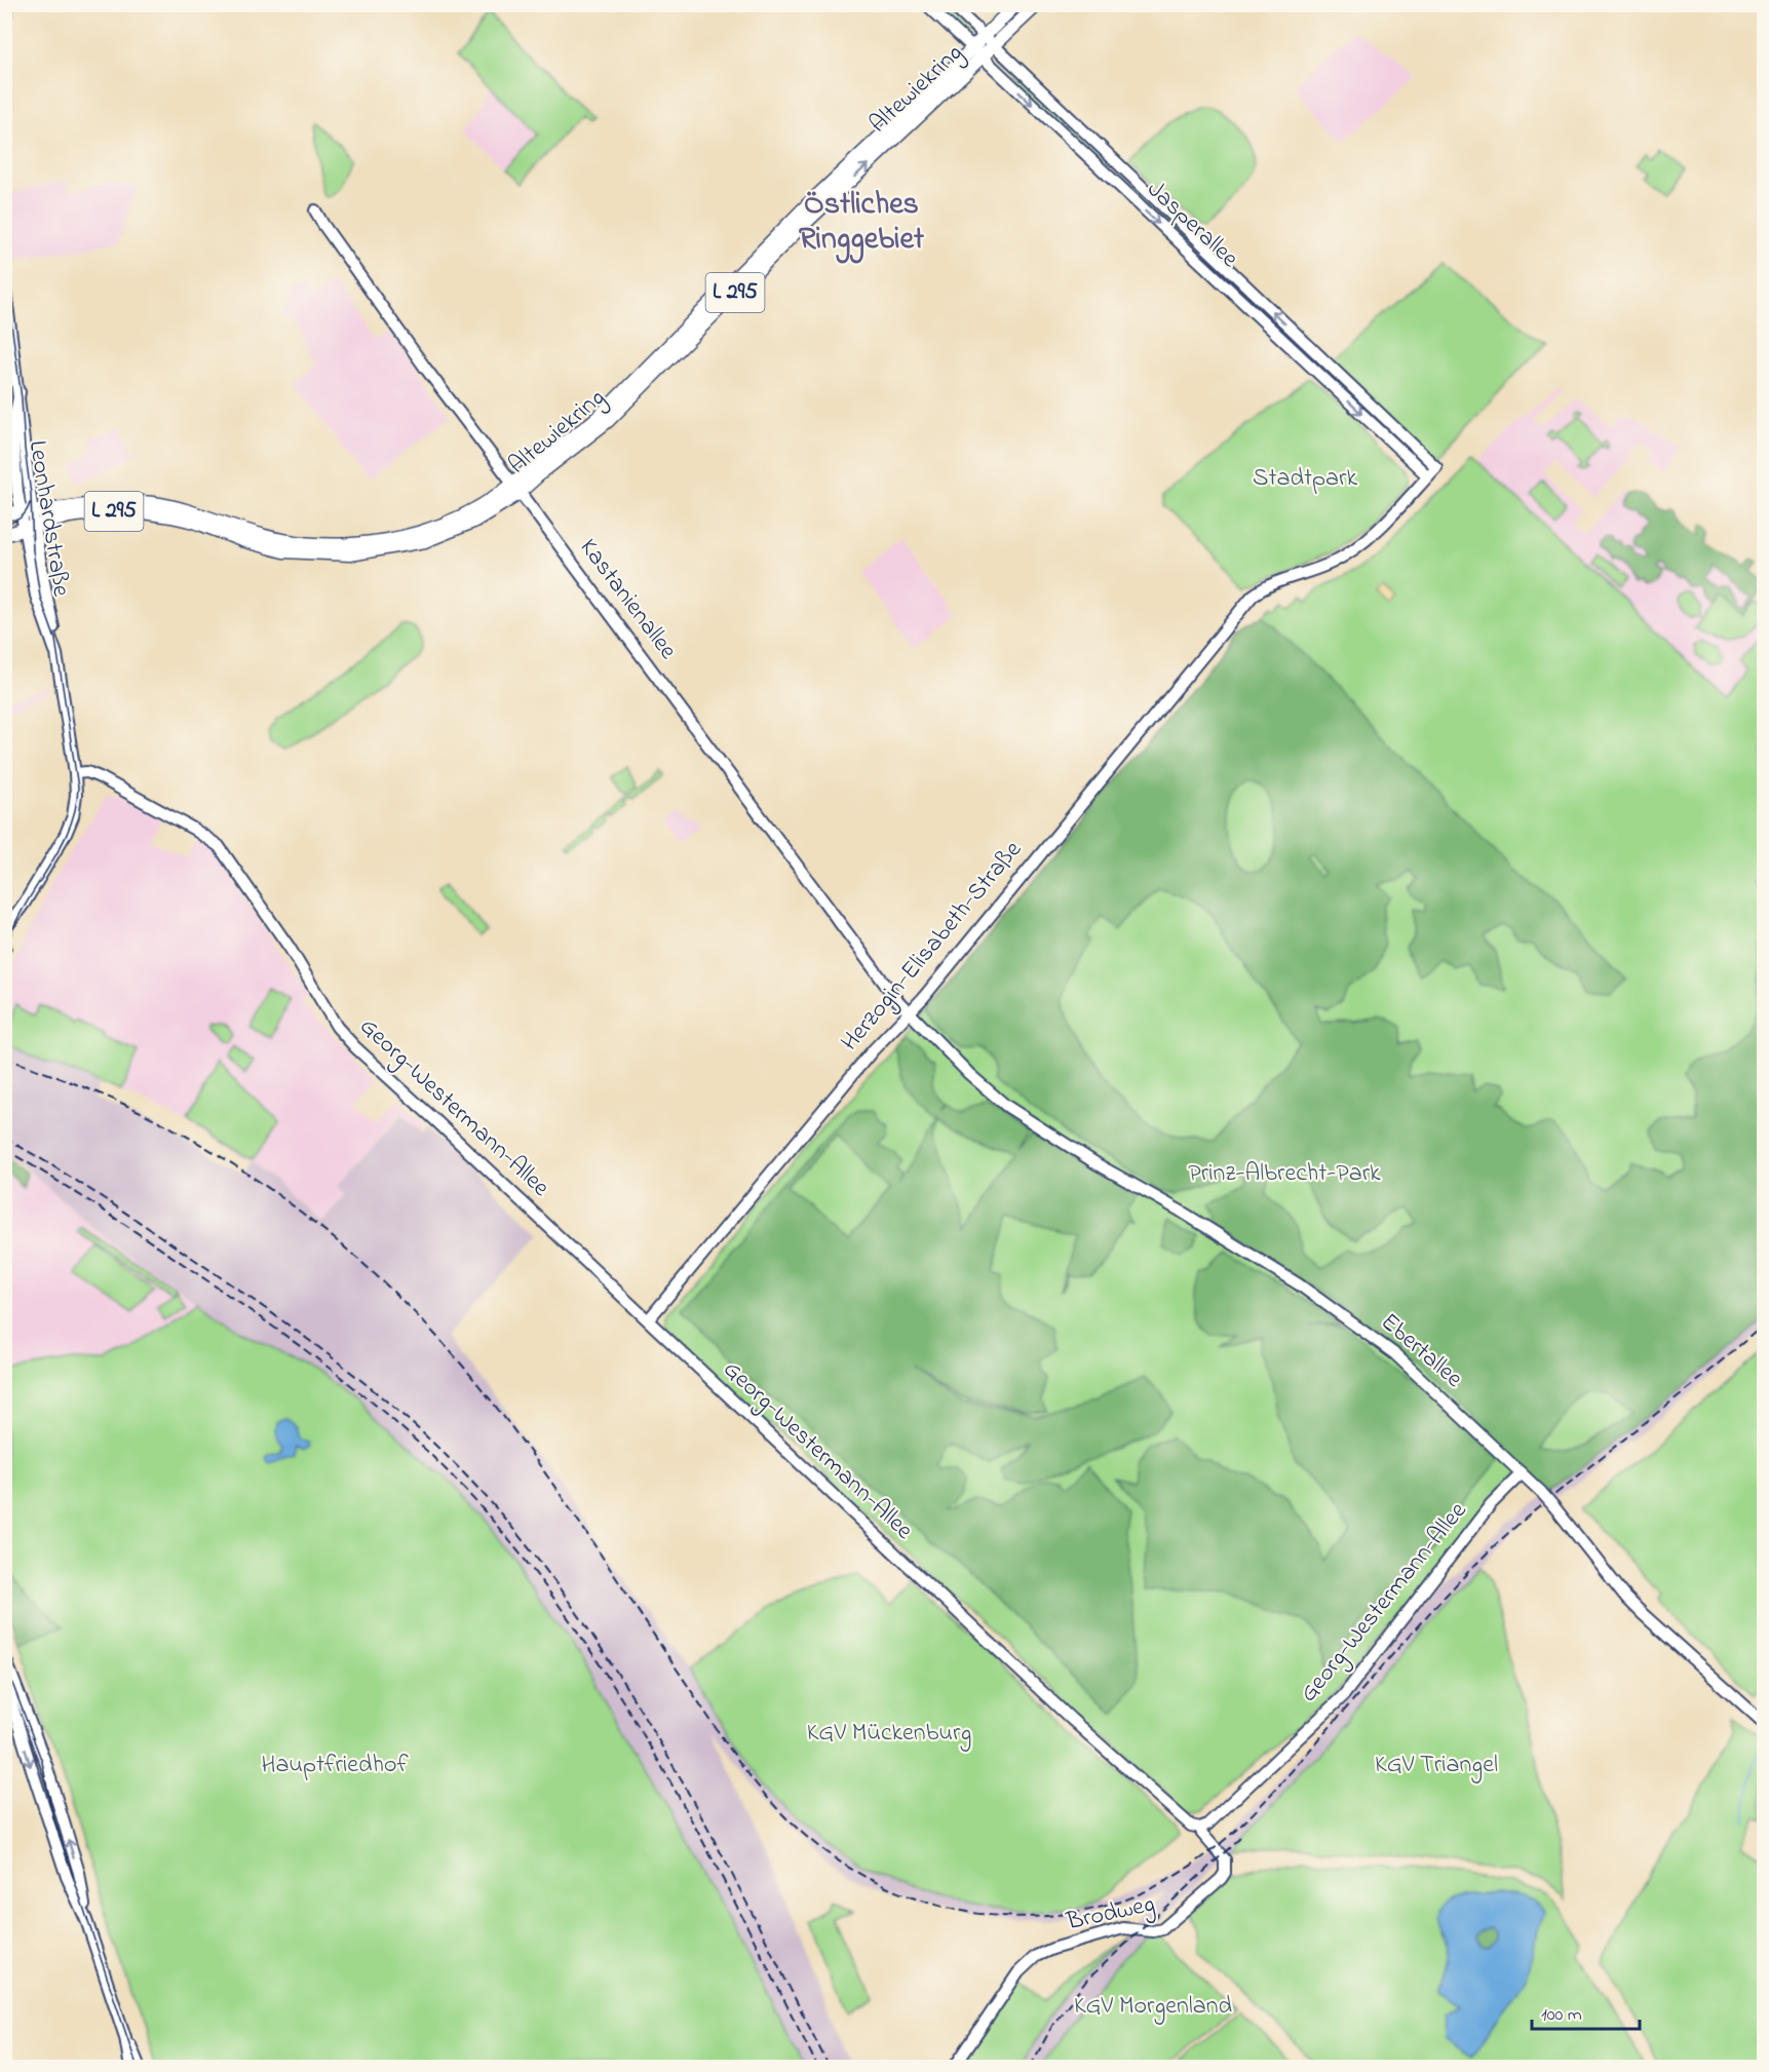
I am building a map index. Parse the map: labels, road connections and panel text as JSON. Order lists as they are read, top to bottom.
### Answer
{
  "streets": {
    "main road": ["Altewiekring", "L 295"],
    "street": [
      "Jasperallee",
      "Leonhardstraße",
      "Kastanienallee",
      "Herzogin-Elisabeth-Straße",
      "Georg-Westermann-Allee",
      "Ebertallee",
      "Brodweg"
    ]
  },
  "crossings": [
    ["Altewiekring", "Jasperallee"],
    ["Altewiekring", "L 295"],
    ["Altewiekring", "Leonhardstraße"],
    ["Altewiekring", "Kastanienallee"],
    ["Jasperallee", "L 295"],
    ["Jasperallee", "Herzogin-Elisabeth-Straße"],
    ["L 295", "Leonhardstraße"],
    ["Leonhardstraße", "Georg-Westermann-Allee"],
    ["Kastanienallee", "Herzogin-Elisabeth-Straße"],
    ["Kastanienallee", "Ebertallee"],
    ["Herzogin-Elisabeth-Straße", "Georg-Westermann-Allee"],
    ["Herzogin-Elisabeth-Straße", "Ebertallee"],
    ["Georg-Westermann-Allee", "Ebertallee"],
    ["Georg-Westermann-Allee", "Brodweg"]
  ],
  "districts": ["Östliches Ringgebiet"],
  "parks": [
    "Stadtpark",
    "Prinz-Albrecht-Park",
    "KGV Mückenburg",
    "Hauptfriedhof",
    "KGV Triangel",
    "KGV Morgenland"
  ],
  "scale_bar": "100 m"
}
